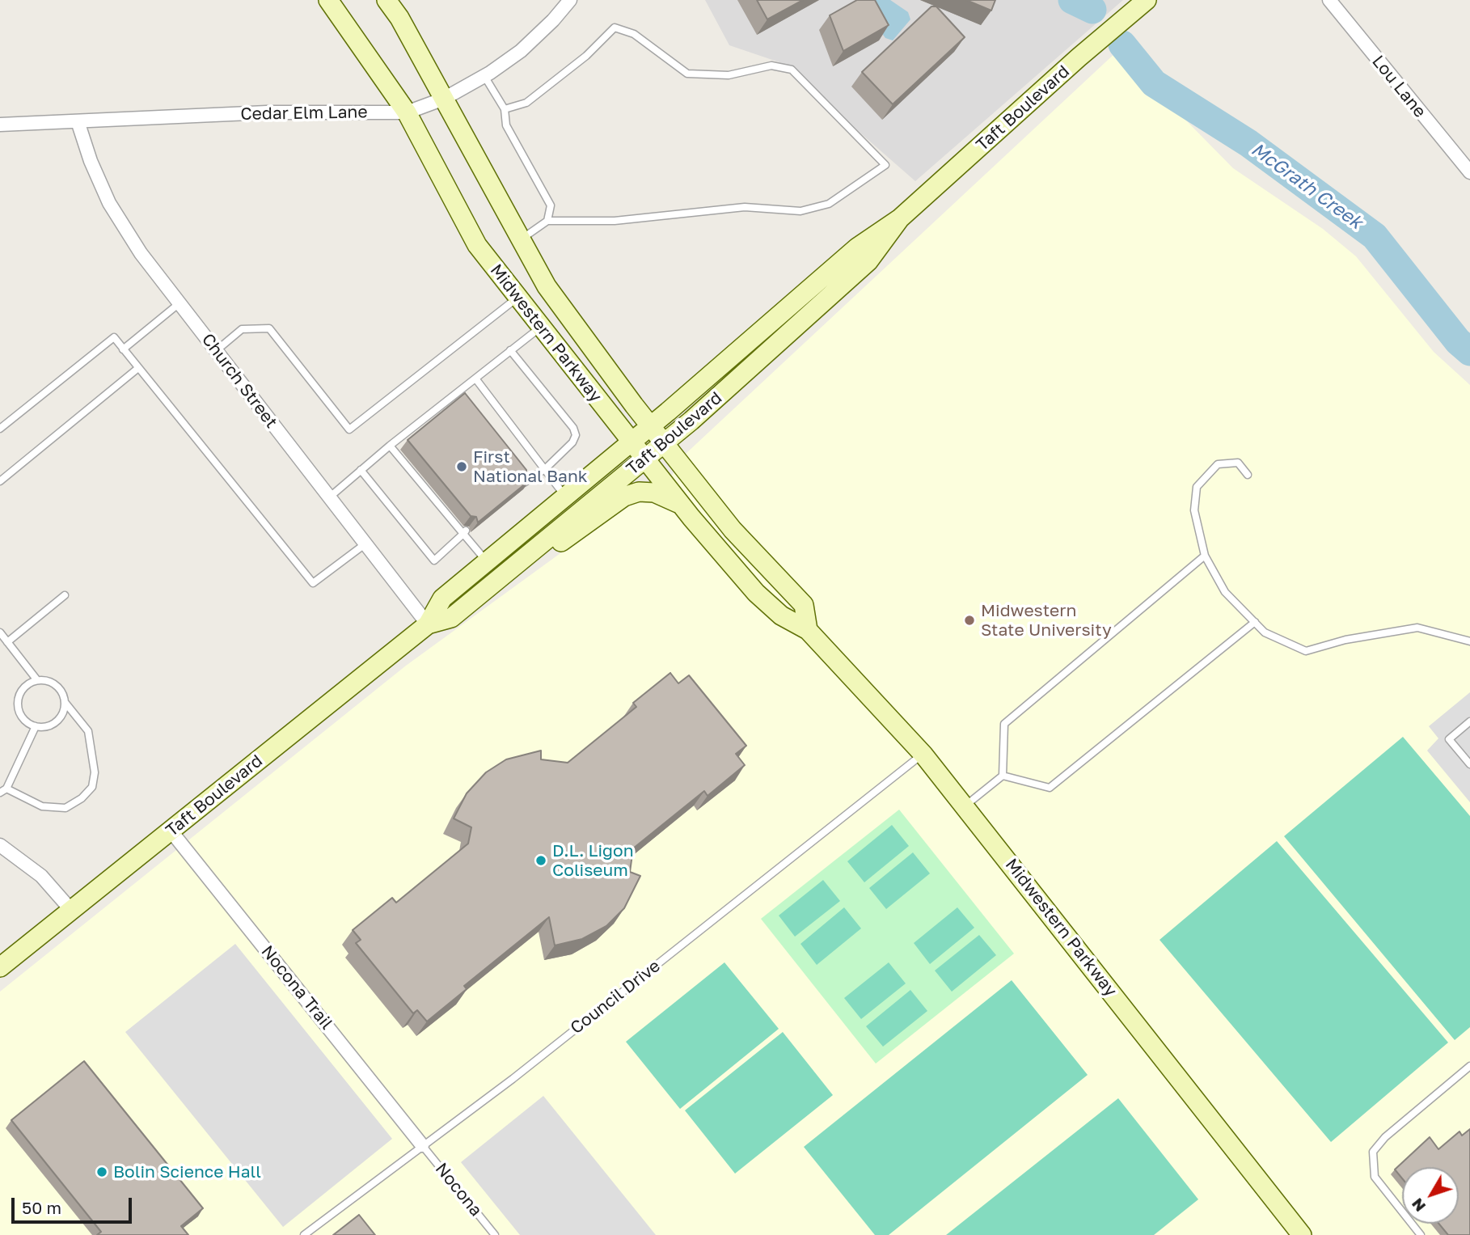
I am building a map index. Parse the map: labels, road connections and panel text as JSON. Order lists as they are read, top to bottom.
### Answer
{
  "streets": {
    "main road": ["Taft Boulevard", "Midwestern Parkway"],
    "street": [
      "Lou Lane",
      "Cedar Elm Lane",
      "Church Street",
      "Nocona Trail"
    ],
    "lane": ["Council Drive", "Nocona"]
  },
  "crossings": [
    ["Taft Boulevard", "Midwestern Parkway"],
    ["Taft Boulevard", "Church Street"],
    ["Taft Boulevard", "Nocona Trail"],
    ["Cedar Elm Lane", "Midwestern Parkway"],
    ["Cedar Elm Lane", "Church Street"],
    ["Midwestern Parkway", "Council Drive"],
    ["Nocona Trail", "Council Drive"],
    ["Nocona Trail", "Nocona"],
    ["Council Drive", "Nocona"]
  ],
  "water": ["McGrath Creek"],
  "places": [
    "First National Bank",
    "Midwestern State University",
    "D.L. Ligon Coliseum",
    "Bolin Science Hall"
  ],
  "scale_bar": "50 m",
  "north": "bottom left"
}
